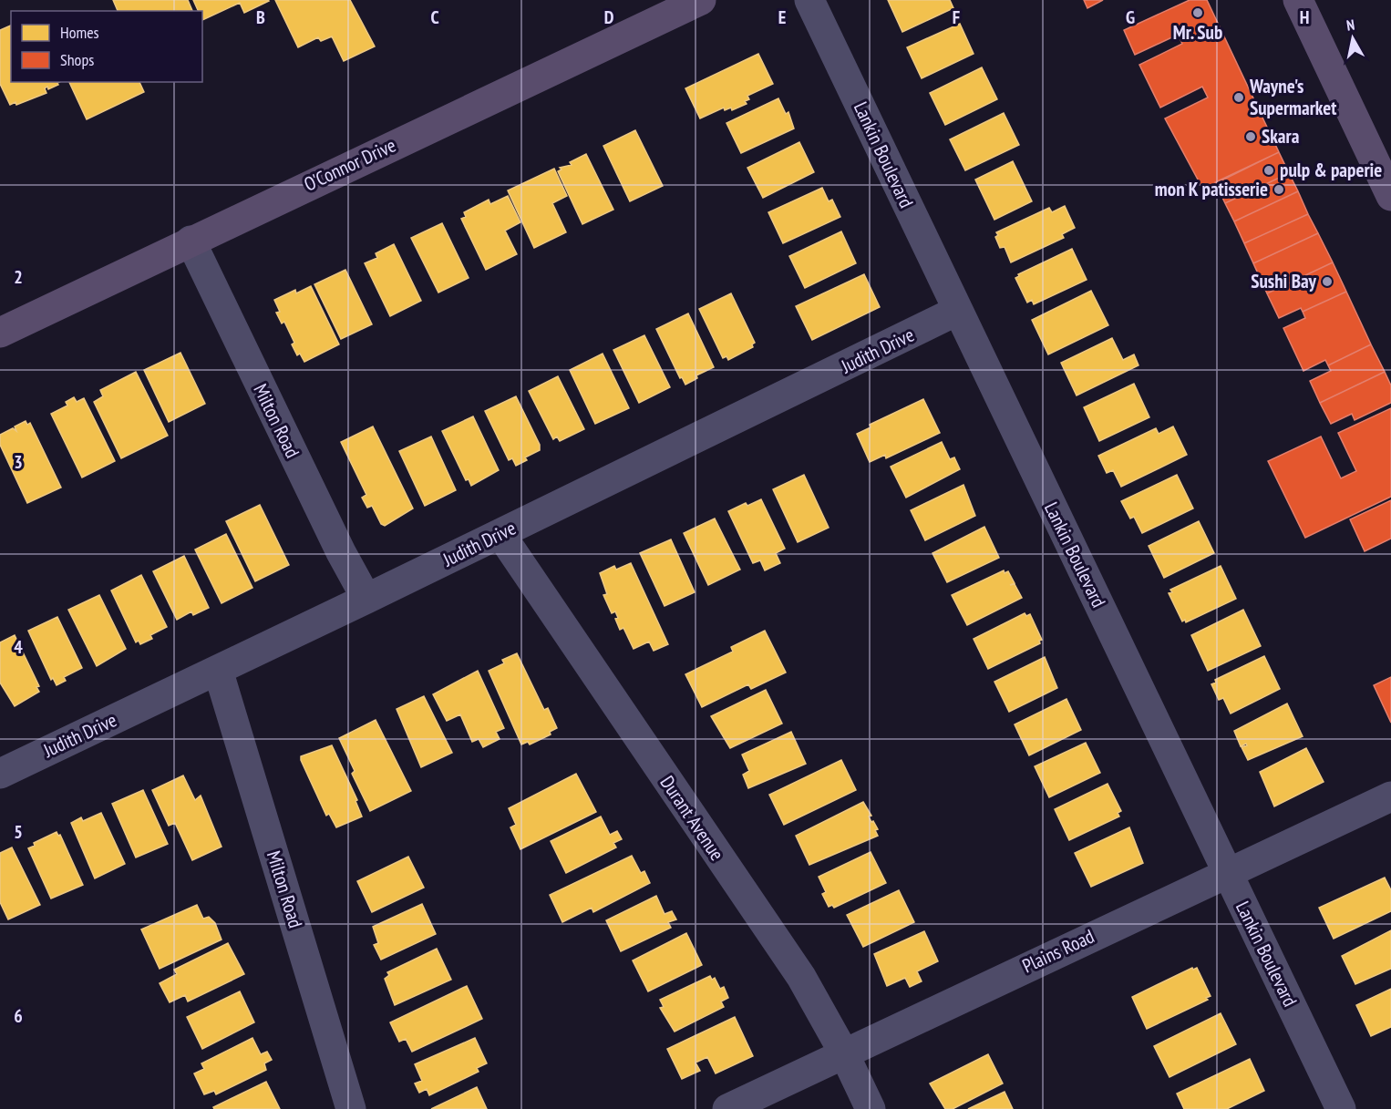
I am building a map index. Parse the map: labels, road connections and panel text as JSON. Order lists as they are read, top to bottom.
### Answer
{
  "streets": {
    "main road": ["O'Connor Drive"],
    "street": [
      "Lankin Boulevard",
      "Judith Drive",
      "Milton Road",
      "Durant Avenue",
      "Plains Road"
    ]
  },
  "crossings": [
    ["Lankin Boulevard", "Judith Drive"],
    ["Lankin Boulevard", "Plains Road"],
    ["O'Connor Drive", "Milton Road"],
    ["Judith Drive", "Milton Road"],
    ["Judith Drive", "Durant Avenue"],
    ["Durant Avenue", "Plains Road"]
  ],
  "places": [
    "Mr. Sub",
    "Wayne's Supermarket",
    "Skara",
    "pulp & paperie",
    "mon K patisserie",
    "Sushi Bay"
  ],
  "legend": ["Homes", "Shops"],
  "north": "top",
  "grid": {
    "columns": [
      "B",
      "C",
      "D",
      "E",
      "F",
      "G",
      "H"
    ],
    "rows": [
      "2",
      "3",
      "4",
      "5",
      "6"
    ]
  }
}
